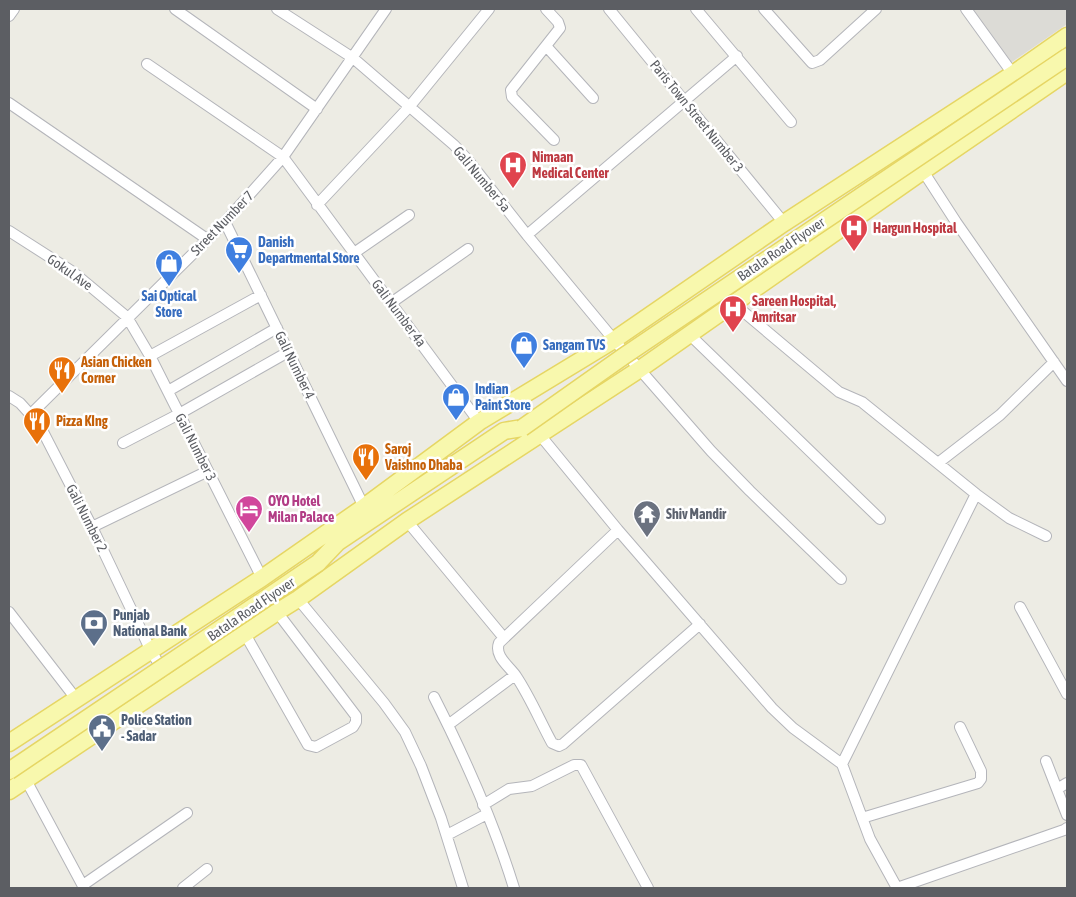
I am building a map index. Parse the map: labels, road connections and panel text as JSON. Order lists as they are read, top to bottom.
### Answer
{
  "streets": {
    "main road": ["Batala Road Flyover"],
    "street": [
      "Paris Town Street Number 3",
      "Gali Number 5a",
      "Street Number 7",
      "Gokul Ave",
      "Gali Number 4a",
      "Gali Number 4",
      "Gali Number 3",
      "Gali Number 2"
    ]
  },
  "crossings": [
    ["Gali Number 5a", "Street Number 7"],
    ["Street Number 7", "Gokul Ave"],
    ["Street Number 7", "Gali Number 4a"],
    ["Street Number 7", "Gali Number 4"],
    ["Street Number 7", "Gali Number 3"],
    ["Street Number 7", "Gali Number 2"],
    ["Gokul Ave", "Gali Number 3"]
  ],
  "places": {
    "hospital": ["Nimaan Medical Center", "Hargun Hospital", "Sareen Hospital, Amritsar"],
    "supermarket": ["Danish Departmental Store"],
    "shop": ["Sai Optical Store", "Sangam TVS", "Indian Paint Store"],
    "restaurant": ["Asian Chicken Corner", "Pizza KIng", "Saroj Vaishno Dhaba"],
    "hotel": ["OYO Hotel Milan Palace"],
    "temple": ["Shiv Mandir"],
    "bank": ["Punjab National Bank"],
    "public building": ["Police Station - Sadar"]
  }
}
